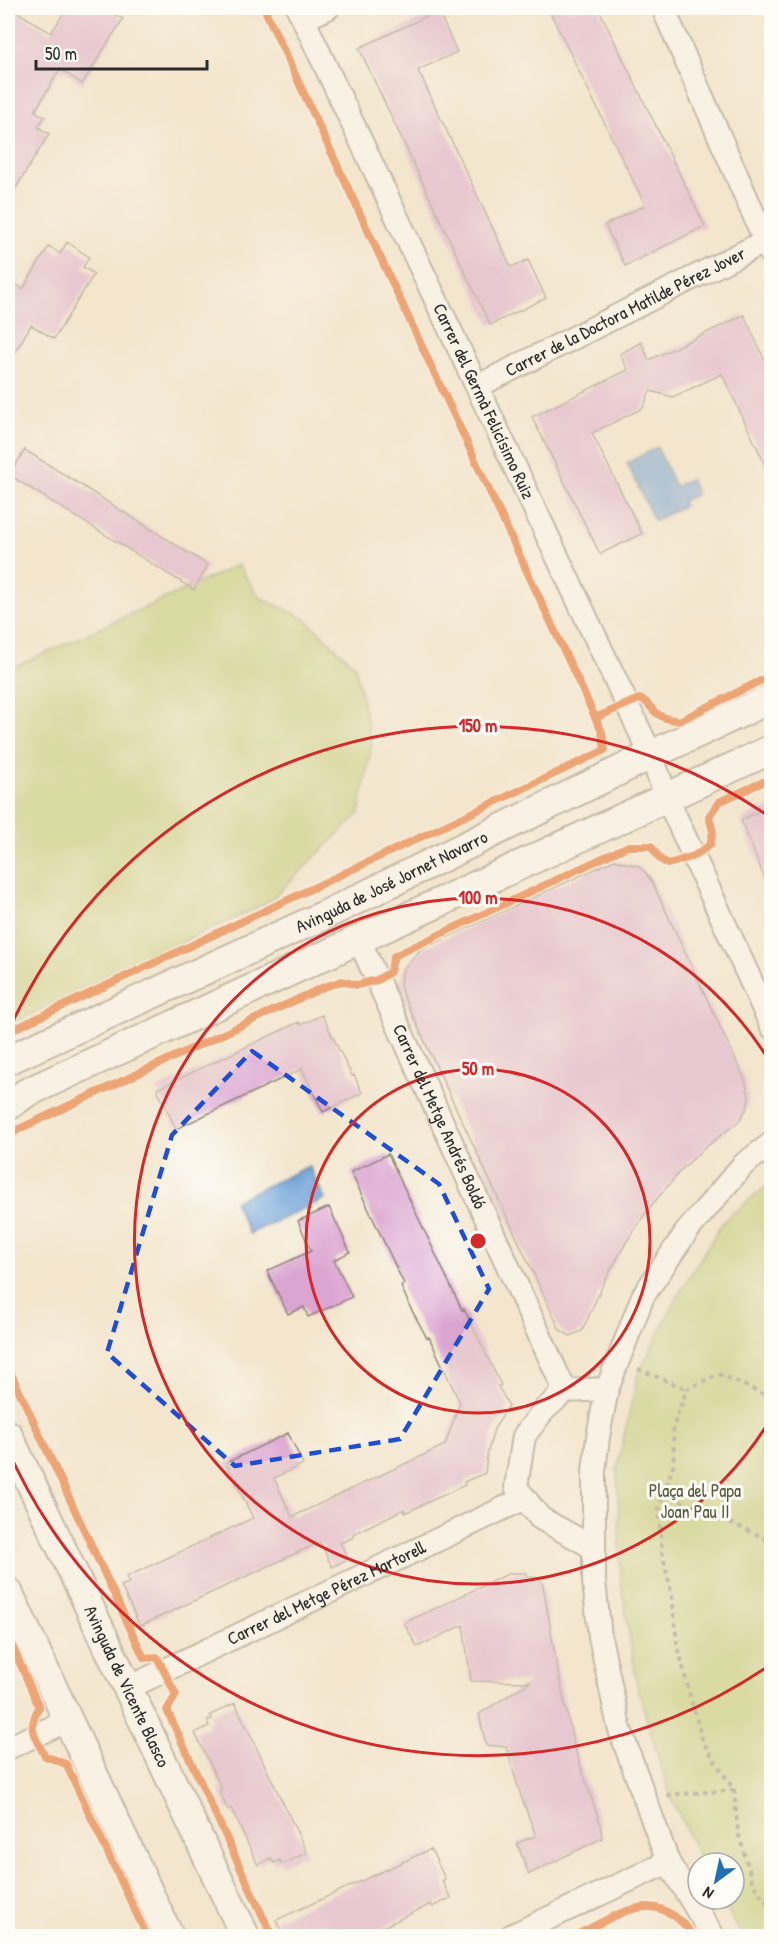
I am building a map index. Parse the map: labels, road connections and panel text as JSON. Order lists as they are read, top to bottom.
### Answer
{
  "streets": {
    "street": [
      "Carrer de la Doctora Matilde Pérez Jover",
      "Carrer del Germà Felicísimo Ruiz",
      "Avinguda de José Jornet Navarro",
      "Carrer del Metge Andrés Boldó",
      "Carrer del Metge Pérez Martorell",
      "Avinguda de Vicente Blasco"
    ]
  },
  "crossings": [
    ["Carrer de la Doctora Matilde Pérez Jover", "Carrer del Germà Felicísimo Ruiz"],
    ["Carrer del Germà Felicísimo Ruiz", "Avinguda de José Jornet Navarro"],
    ["Avinguda de José Jornet Navarro", "Carrer del Metge Andrés Boldó"],
    ["Carrer del Metge Pérez Martorell", "Avinguda de Vicente Blasco"]
  ],
  "parks": ["Plaça del Papa Joan Pau II"],
  "scale_bar": "50 m",
  "north": "bottom left",
  "rings": ["150 m", "100 m", "50 m"]
}
